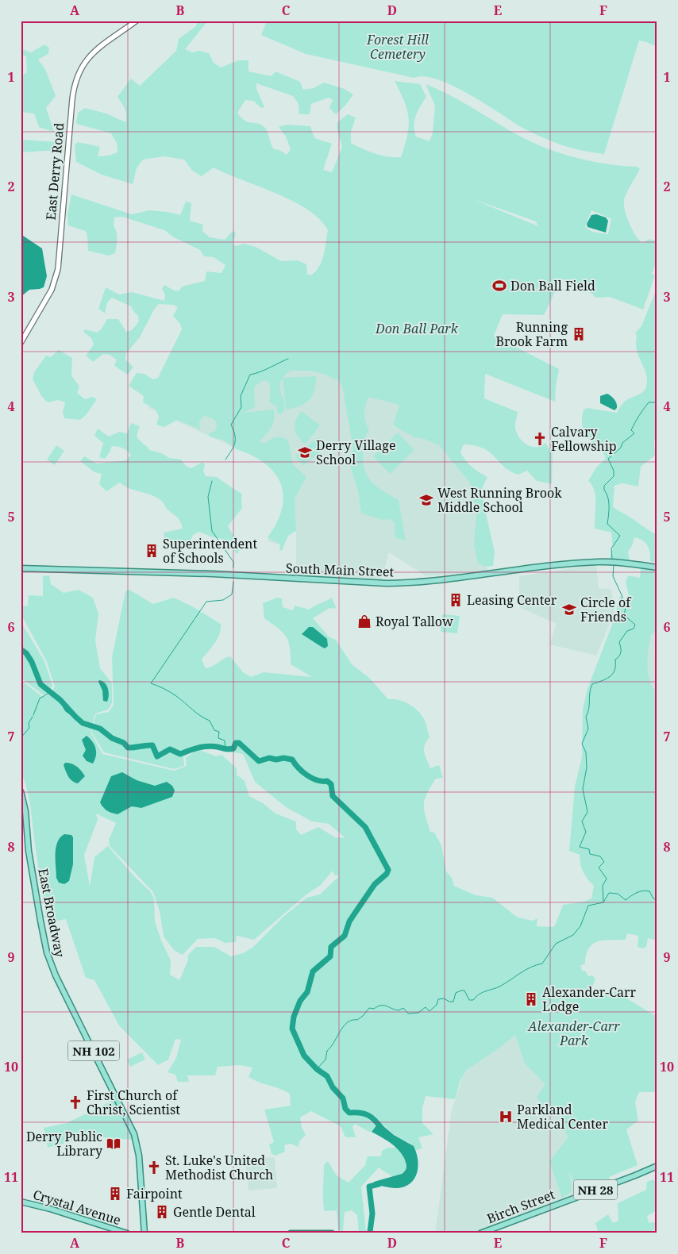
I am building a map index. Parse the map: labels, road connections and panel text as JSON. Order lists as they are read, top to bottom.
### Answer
{
  "streets": {
    "main road": [
      "South Main Street",
      "East Broadway",
      "NH 102",
      "NH 28",
      "Birch Street",
      "Crystal Avenue"
    ],
    "street": ["East Derry Road"]
  },
  "parks": ["Forest Hill Cemetery", "Don Ball Park", "Alexander-Carr Park"],
  "places": {
    "sports": ["Don Ball Field"],
    "building": [
      "Running Brook Farm",
      "Superintendent of Schools",
      "Leasing Center",
      "Alexander-Carr Lodge",
      "Fairpoint",
      "Gentle Dental"
    ],
    "church": ["Calvary Fellowship", "First Church of Christ, Scientist", "St. Luke's United Methodist Church"],
    "school or university": ["Derry Village School", "West Running Brook Middle School", "Circle of Friends"],
    "shop": ["Royal Tallow"],
    "hospital": ["Parkland Medical Center"],
    "library": ["Derry Public Library"]
  },
  "grid": {
    "columns": [
      "A",
      "B",
      "C",
      "D",
      "E",
      "F"
    ],
    "rows": [
      "1",
      "2",
      "3",
      "4",
      "5",
      "6",
      "7",
      "8",
      "9",
      "10",
      "11"
    ]
  }
}
